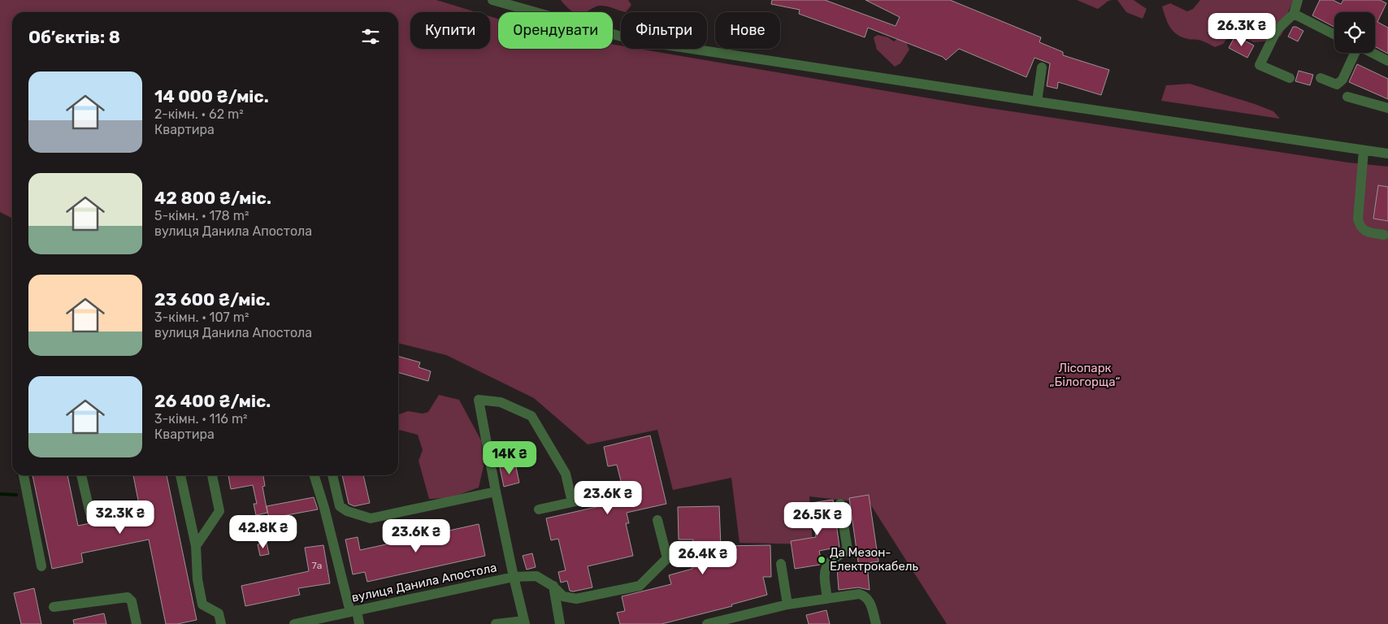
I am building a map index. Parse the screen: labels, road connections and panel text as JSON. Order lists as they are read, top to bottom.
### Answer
{
  "streets": {
    "street": ["вулиця Данила Апостола"]
  },
  "parks": ["Лісопарк „Білогорща“"],
  "places": ["Да Мезон- Електрокабель"],
  "house_numbers": ["7а"],
  "page": {
    "chip": [
      "Купити",
      "Орендувати",
      "Фільтри",
      "Нове"
    ],
    "heading": "Об’єктів: 8",
    "price": [
      "26.3K ₴",
      "14K ₴",
      "23.6K ₴",
      "32.3K ₴",
      "26.5K ₴",
      "42.8K ₴",
      "23.6K ₴",
      "26.4K ₴"
    ],
    "list": [
      {
        "name": "14 000 ₴/міс.",
        "note": "2-кімн. · 62 m² · Квартира"
      },
      {
        "name": "42 800 ₴/міс.",
        "note": "5-кімн. · 178 m² · вулиця Данила Апостола"
      },
      {
        "name": "23 600 ₴/міс.",
        "note": "3-кімн. · 107 m² · вулиця Данила Апостола"
      },
      {
        "name": "26 400 ₴/міс.",
        "note": "3-кімн. · 116 m² · Квартира"
      }
    ]
  }
}
